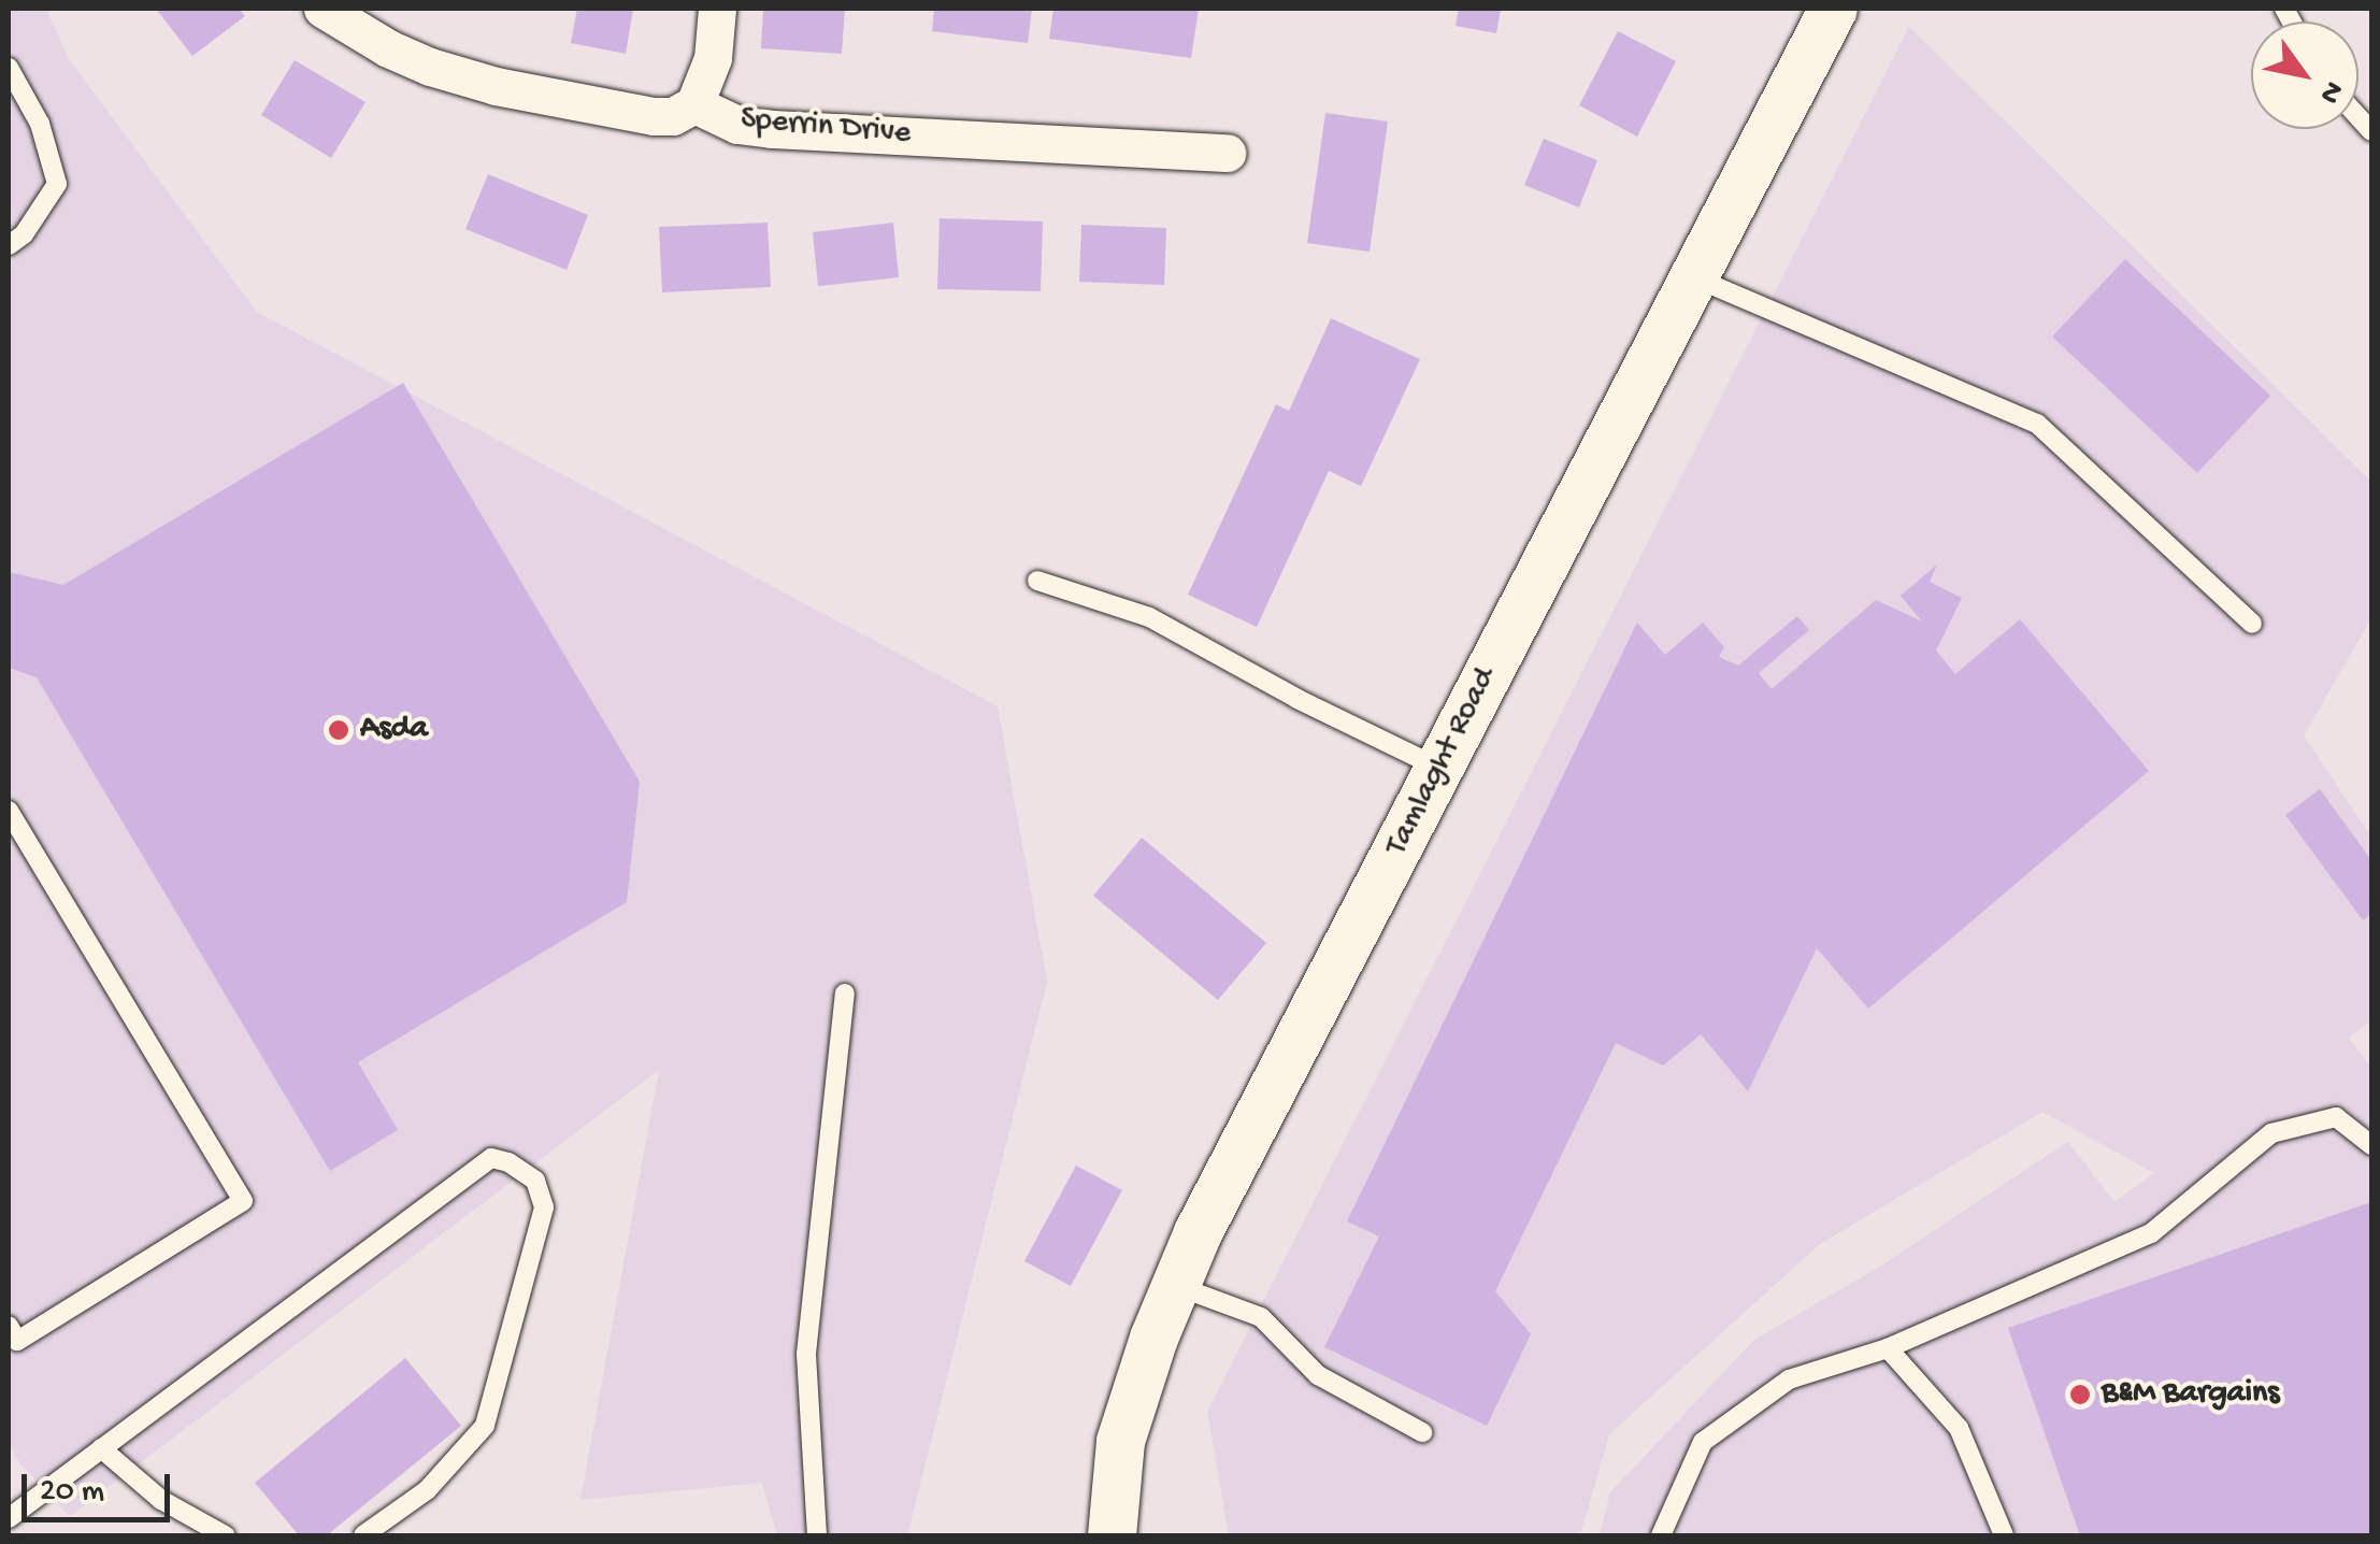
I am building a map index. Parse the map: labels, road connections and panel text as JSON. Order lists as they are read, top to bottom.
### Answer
{
  "streets": {
    "street": ["Sperrin Drive", "Tamlaght Road"]
  },
  "places": ["Asda", "B&M Bargains"],
  "scale_bar": "20 m",
  "north": "bottom right"
}
